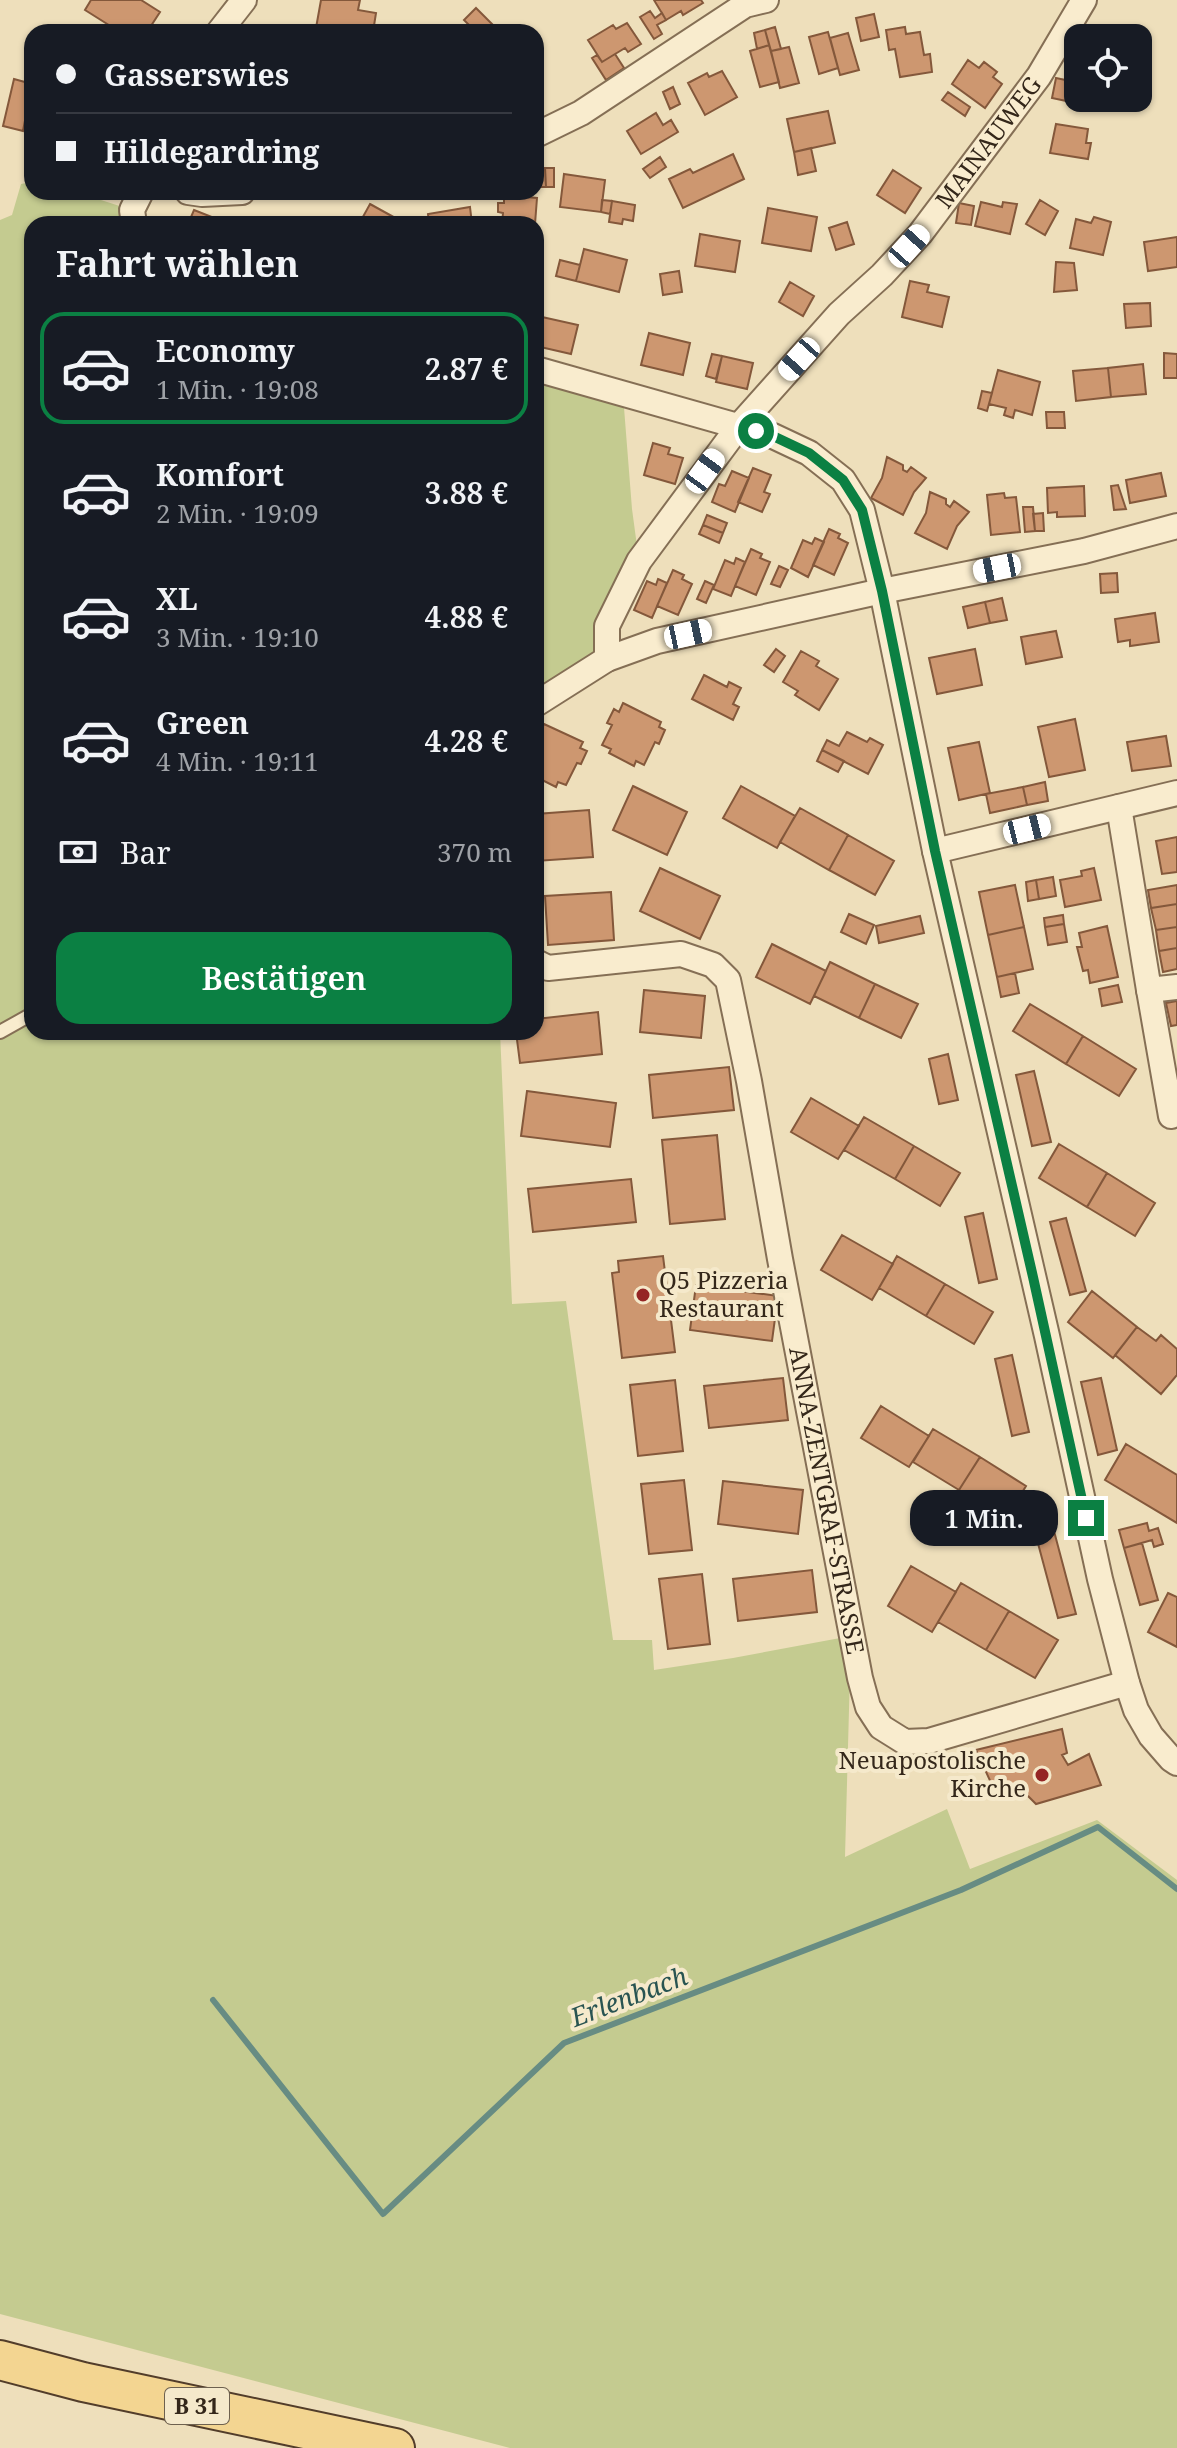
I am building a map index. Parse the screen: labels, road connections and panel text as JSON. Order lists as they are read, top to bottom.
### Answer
{
  "streets": {
    "main road": ["B 31"],
    "street": ["MAINAUWEG", "ANNA-ZENTGRAF-STRASSE"]
  },
  "water": ["Erlenbach"],
  "places": ["Q5 Pizzeria Restaurant", "Neuapostolische Kirche"],
  "page": {
    "banner": ["Gasserswies", "Hildegardring"],
    "heading": "Fahrt wählen",
    "list": [
      {
        "name": "Economy",
        "note": "1 Min. · 19:08",
        "value": "2.87 €"
      },
      {
        "name": "Komfort",
        "note": "2 Min. · 19:09",
        "value": "3.88 €"
      },
      {
        "name": "XL",
        "note": "3 Min. · 19:10",
        "value": "4.88 €"
      },
      {
        "name": "Green",
        "note": "4 Min. · 19:11",
        "value": "4.28 €"
      }
    ],
    "pay": ["Bar", "370 m"],
    "buttons": "Bestätigen",
    "bubble": "1 Min."
  }
}
